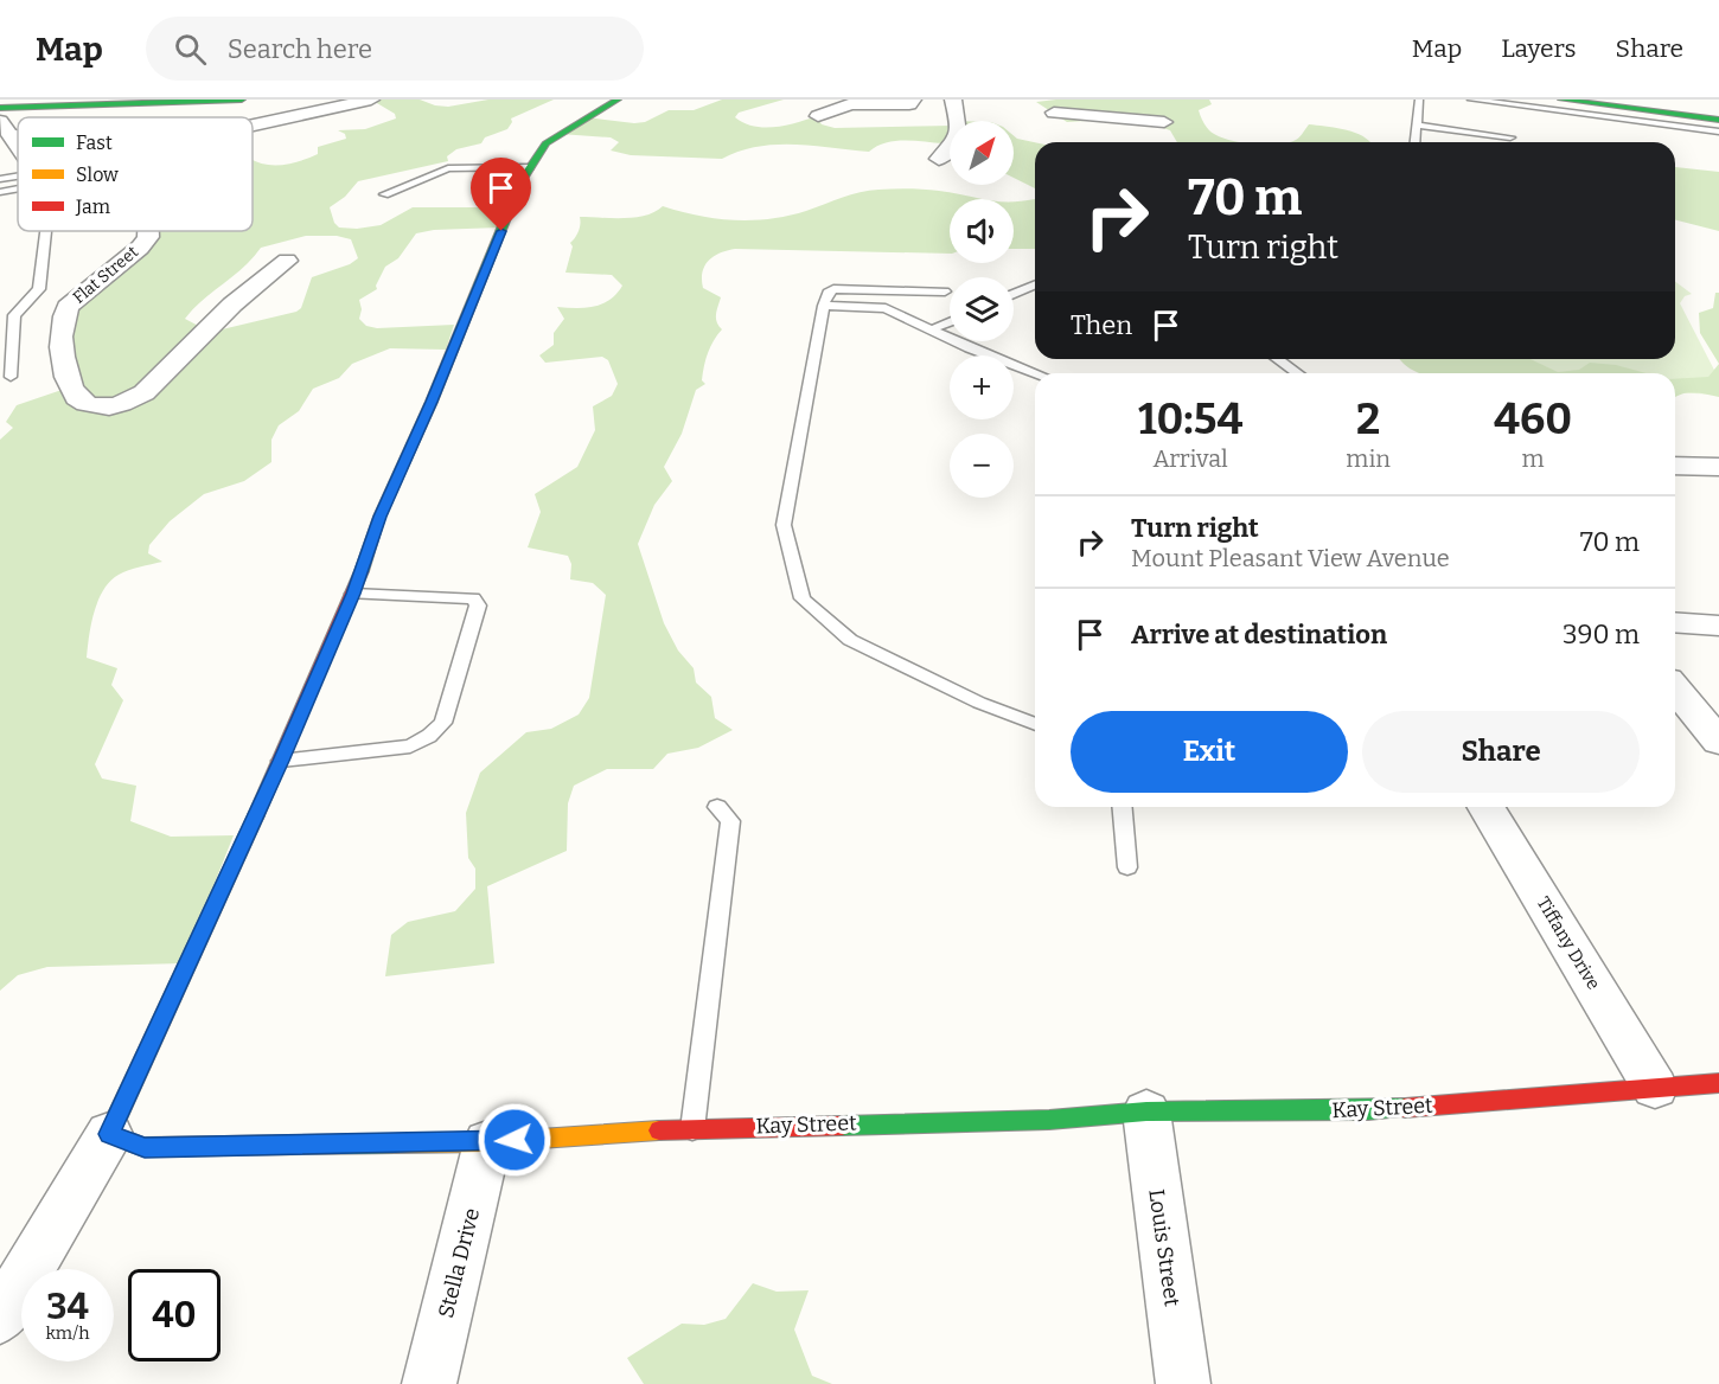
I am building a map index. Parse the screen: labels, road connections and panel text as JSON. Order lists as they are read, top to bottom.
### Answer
{
  "streets": {
    "street": [
      "Flat Street",
      "Tiffany Drive",
      "Kay Street",
      "Louis Street",
      "Stella Drive"
    ]
  },
  "crossings": [
    ["Tiffany Drive", "Kay Street"],
    ["Kay Street", "Louis Street"],
    ["Kay Street", "Stella Drive"]
  ],
  "legend": ["Fast", "Slow", "Jam"],
  "north": "top right",
  "page": {
    "header": "Map",
    "search": "Search here",
    "nav": ["Map", "Layers", "Share"],
    "map_buttons": ["+", "−"],
    "turn": ["70 m", "Turn right"],
    "then": "Then",
    "eta": [
      "10:54",
      "Arrival",
      "2",
      "min",
      "460",
      "m"
    ],
    "list": [
      {
        "name": "Turn right",
        "note": "Mount Pleasant View Avenue",
        "value": "70 m"
      },
      {
        "name": "Arrive at destination",
        "value": "390 m"
      }
    ],
    "buttons": ["Exit", "Share"],
    "speed": "34 km/h",
    "limit": "40"
  }
}
